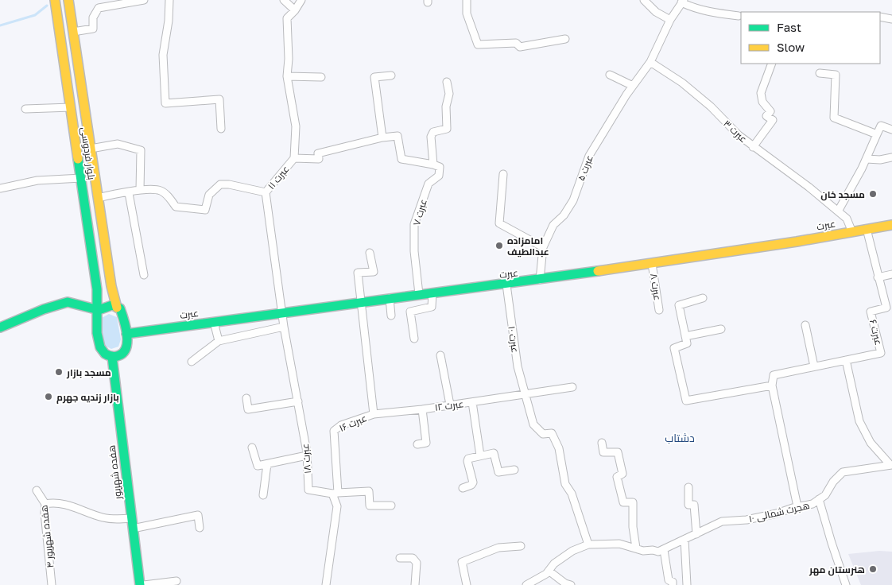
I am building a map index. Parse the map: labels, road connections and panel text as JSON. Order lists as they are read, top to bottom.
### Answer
{
  "streets": {
    "main road": ["بلوار فردوسی", "عبرت", "هفده شهریور"],
    "street": [
      "عبرت ۳",
      "عبرت ۵",
      "عبرت ۱۱",
      "عبرت ۷",
      "عبرت ۸",
      "عبرت ۶",
      "عبرت ۱۰",
      "عبرت ۱۲",
      "عبرت ۱۶",
      "عبرت ۱۸",
      "هجرت شمالی ۱۰",
      "هفده شهریور ۴"
    ]
  },
  "crossings": [
    ["عبرت ۳", "عبرت ۵"],
    ["عبرت ۳", "عبرت"],
    ["بلوار فردوسی", "عبرت"],
    ["بلوار فردوسی", "هفده شهریور"],
    ["عبرت ۵", "عبرت"],
    ["عبرت ۱۱", "عبرت"],
    ["عبرت ۱۱", "عبرت ۱۸"],
    ["عبرت ۷", "عبرت"],
    ["عبرت", "عبرت ۸"],
    ["عبرت", "عبرت ۶"],
    ["عبرت", "عبرت ۱۰"],
    ["عبرت", "عبرت ۱۶"],
    ["عبرت", "عبرت ۱۸"],
    ["عبرت ۱۰", "عبرت ۱۲"],
    ["عبرت ۱۰", "هجرت شمالی ۱۰"],
    ["عبرت ۱۲", "عبرت ۱۶"],
    ["عبرت ۱۶", "عبرت ۱۸"]
  ],
  "districts": ["دشتاب"],
  "places": [
    "مسجد خان",
    "امامزاده عبدالطیف",
    "مسجد بازار",
    "بازار زندیه جهرم",
    "هنرستان مهر"
  ],
  "legend": ["Fast", "Slow"]
}
